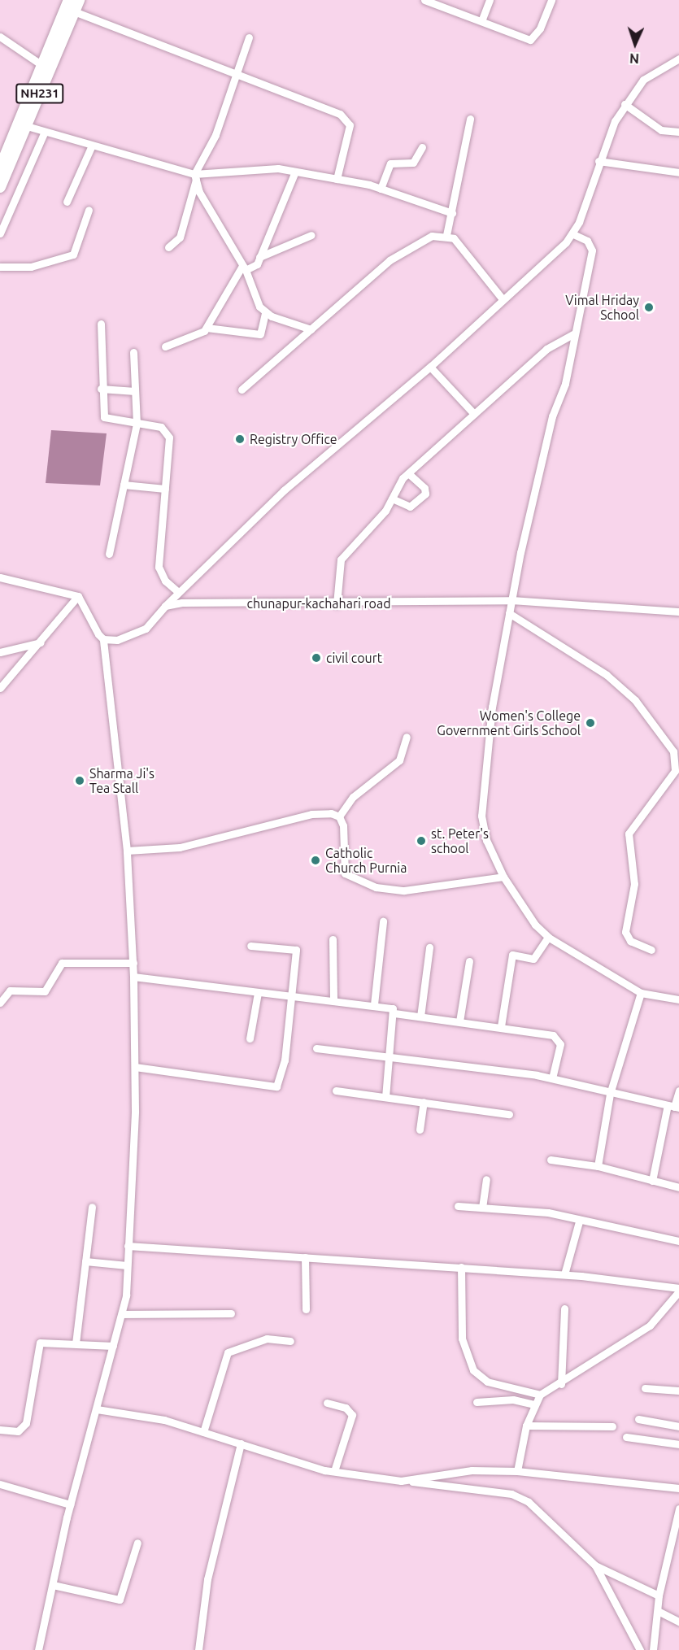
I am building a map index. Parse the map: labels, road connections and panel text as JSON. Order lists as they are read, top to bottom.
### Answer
{
  "streets": {
    "highway": ["NH231"],
    "street": ["chunapur-kachahari road"]
  },
  "places": [
    "Vimal Hriday School",
    "Registry Office",
    "civil court",
    "Women's College Government Girls School",
    "Sharma Ji's Tea Stall",
    "st. Peter's school",
    "Catholic Church Purnia"
  ],
  "north": "bottom"
}
